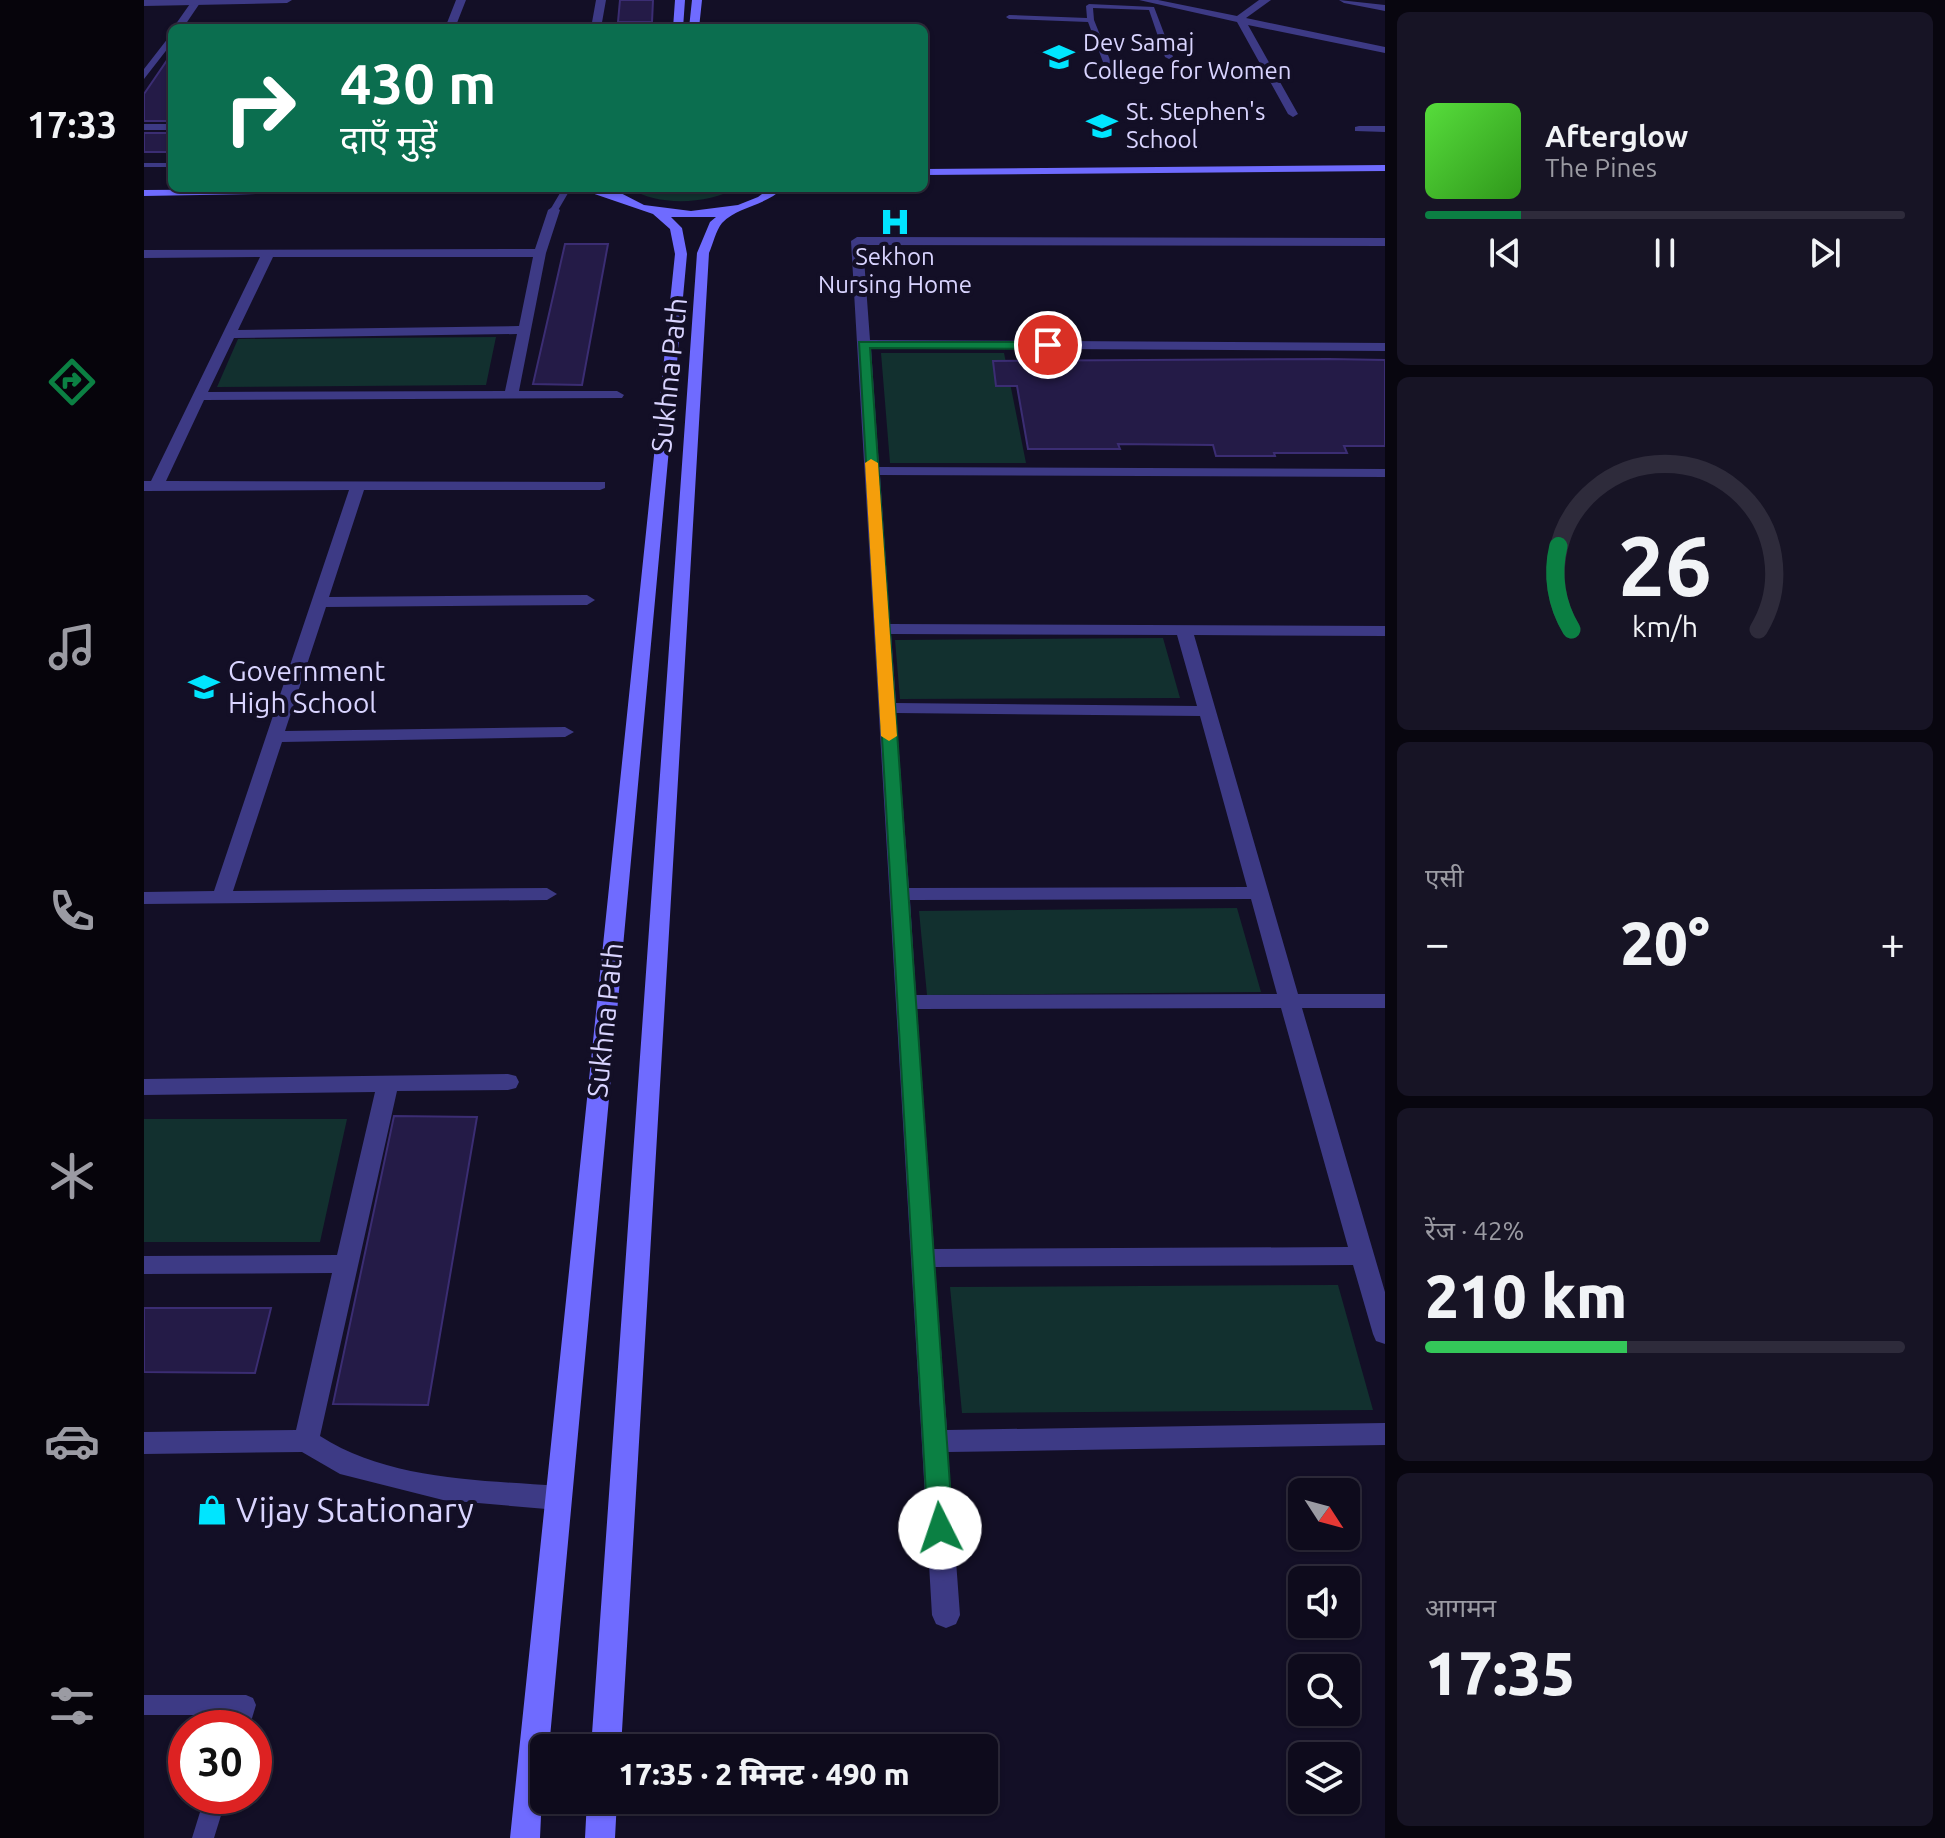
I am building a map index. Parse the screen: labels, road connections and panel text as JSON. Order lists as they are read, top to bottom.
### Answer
{
  "streets": {
    "main road": ["Sukhna Path"]
  },
  "places": {
    "school or university": ["Dev Samaj College for Women", "St. Stephen's School", "Government High School"],
    "hospital": ["Sekhon Nursing Home"],
    "shop": ["Vijay Stationary"]
  },
  "north": "bottom right",
  "page": {
    "tabs": "17:33",
    "turn": ["430 m", "दाएँ मुड़ें"],
    "song": ["Afterglow", "The Pines"],
    "tile": [
      "एसी",
      ["रेंज · 42%", "210 km"],
      ["आगमन", "17:35"]
    ],
    "heat": ["−", "20°", "+"],
    "limit": "30",
    "trip": "17:35 · 2 मिनट · 490 m",
    "gauge": ["26", "km/h"]
  }
}
